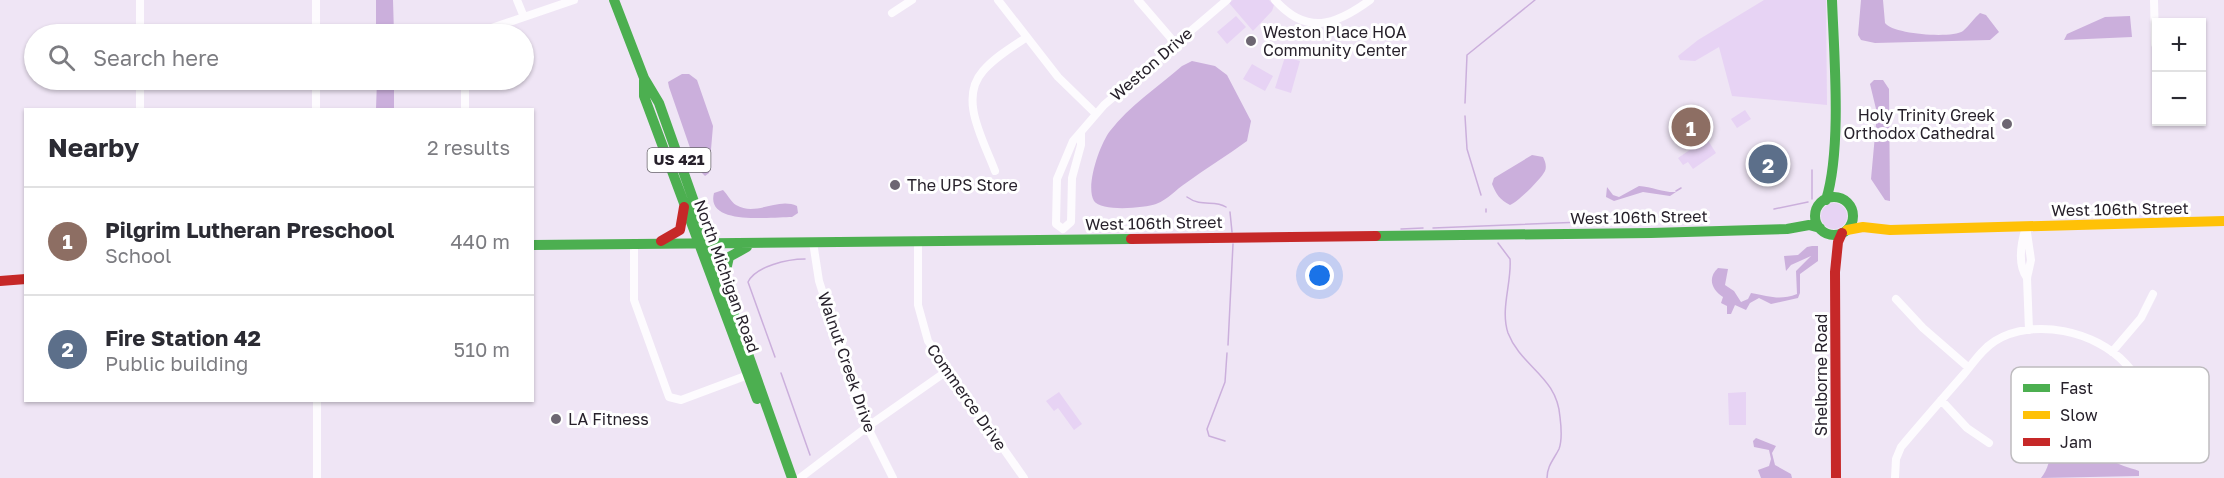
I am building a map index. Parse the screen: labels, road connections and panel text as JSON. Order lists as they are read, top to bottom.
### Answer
{
  "streets": {
    "street": [
      "Weston Drive",
      "US 421",
      "West 106th Street",
      "North Michigan Road",
      "Walnut Creek Drive",
      "Shelborne Road",
      "Commerce Drive"
    ]
  },
  "crossings": [
    ["Weston Drive", "West 106th Street"],
    ["West 106th Street", "North Michigan Road"],
    ["West 106th Street", "Walnut Creek Drive"],
    ["West 106th Street", "Shelborne Road"],
    ["West 106th Street", "Commerce Drive"]
  ],
  "places": [
    "Weston Place HOA Community Center",
    "Holy Trinity Greek Orthodox Cathedral",
    "The UPS Store",
    "LA Fitness"
  ],
  "legend": ["Fast", "Slow", "Jam"],
  "page": {
    "map_buttons": ["+", "−"],
    "search": "Search here",
    "pins": ["1", "2"],
    "heading": ["Nearby", "2 results"],
    "list": [
      {
        "mark": "1",
        "name": "Pilgrim Lutheran Preschool",
        "note": "School",
        "value": "440 m"
      },
      {
        "mark": "2",
        "name": "Fire Station 42",
        "note": "Public building",
        "value": "510 m"
      }
    ]
  }
}
